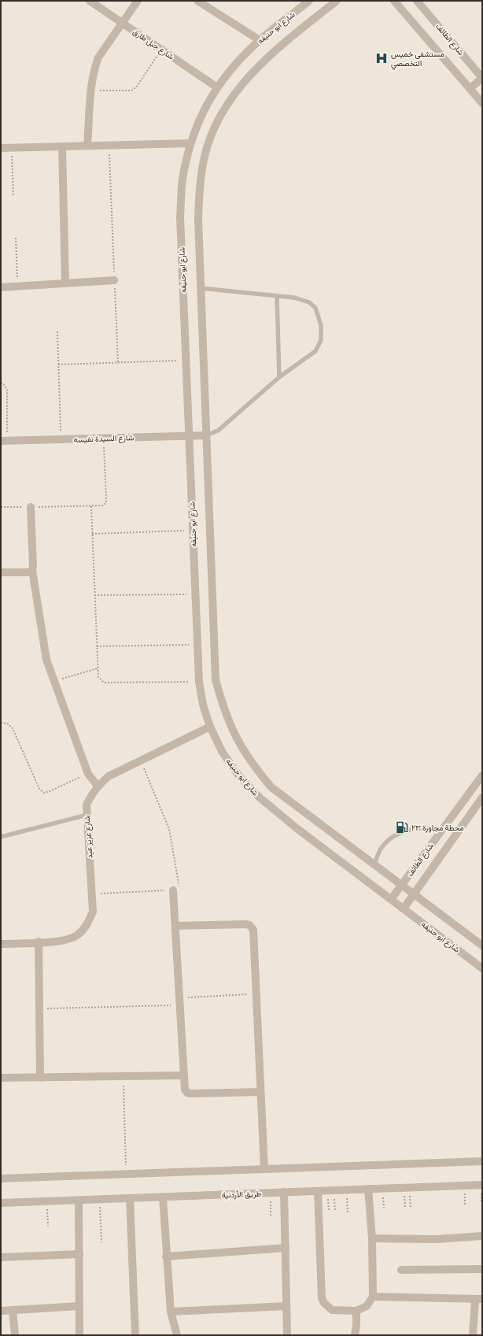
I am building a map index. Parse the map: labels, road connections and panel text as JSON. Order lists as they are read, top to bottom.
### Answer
{
  "streets": {
    "street": [
      "شارع ابو حنيفه",
      "شارع الطائف",
      "شارع جبل طارق",
      "شارع السيدة نفيسه",
      "شارع عزيز عيد",
      "طريق الأردنية"
    ]
  },
  "crossings": [
    ["شارع ابو حنيفه", "شارع الطائف"],
    ["شارع ابو حنيفه", "شارع جبل طارق"],
    ["شارع ابو حنيفه", "شارع السيدة نفيسه"],
    ["شارع ابو حنيفه", "شارع عزيز عيد"]
  ],
  "places": {
    "hospital": ["مستشفى خميس التخصصي"],
    "fuel station": ["محطة مجاورة ٢٣"]
  }
}
